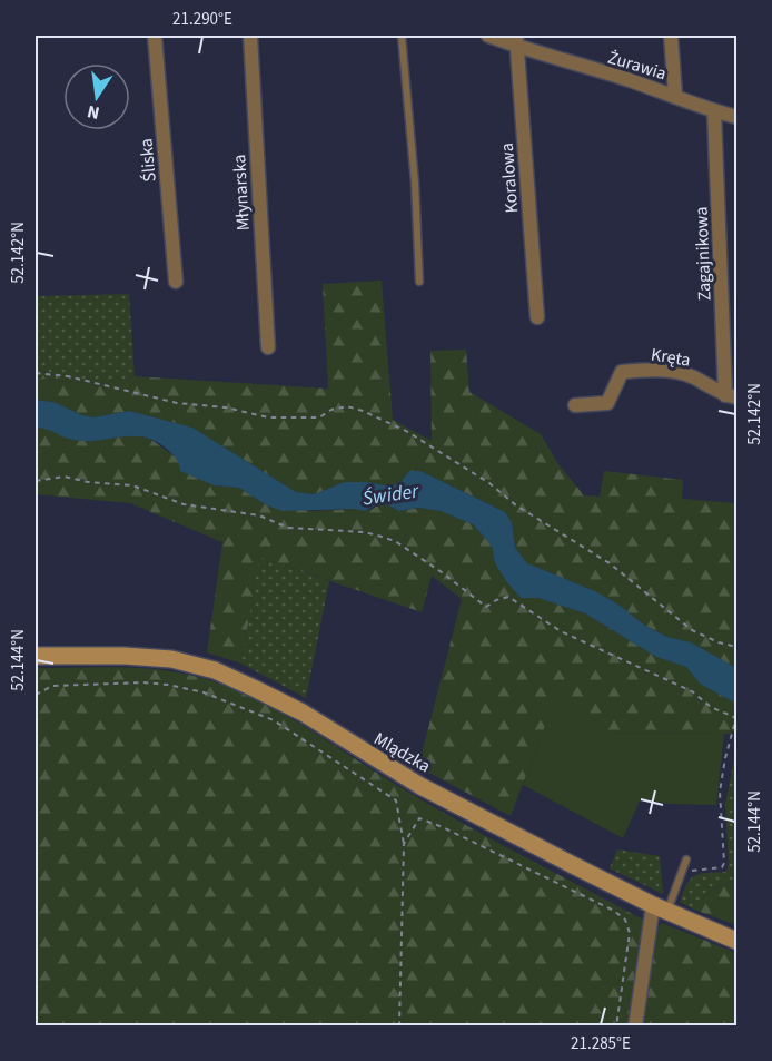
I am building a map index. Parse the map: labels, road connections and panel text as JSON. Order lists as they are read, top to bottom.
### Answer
{
  "streets": {
    "street": [
      "Żurawia",
      "Śliska",
      "Koralowa",
      "Młynarska",
      "Zagajnikowa",
      "Kręta",
      "Mlądzka"
    ]
  },
  "crossings": [
    ["Żurawia", "Koralowa"],
    ["Żurawia", "Zagajnikowa"],
    ["Zagajnikowa", "Kręta"]
  ],
  "water": ["Świder"],
  "north": "bottom",
  "coordinates": [
    "21.290°E",
    "52.142°N",
    "52.144°N",
    "21.285°E"
  ]
}
